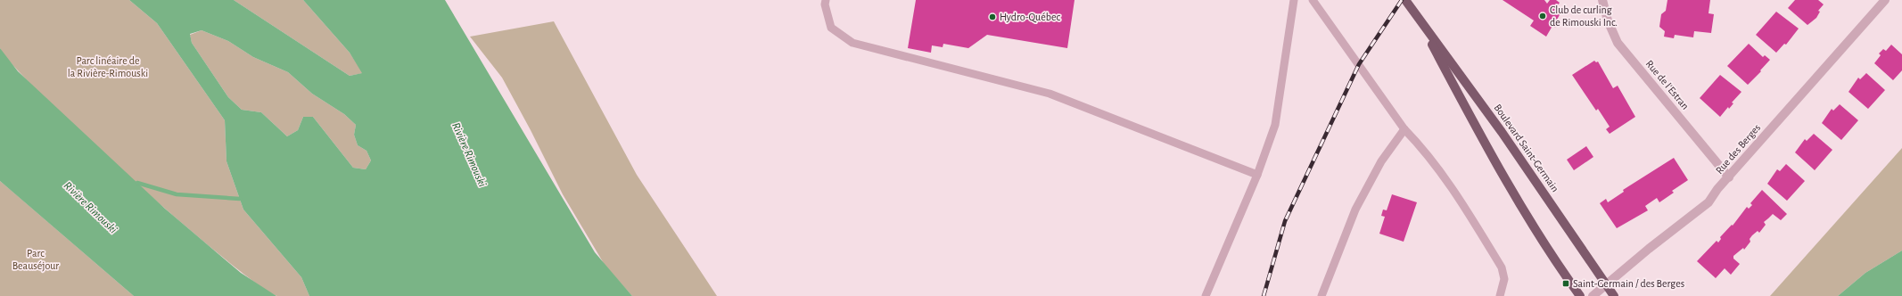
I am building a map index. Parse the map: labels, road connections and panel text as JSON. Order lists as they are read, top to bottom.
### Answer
{
  "streets": {
    "main road": ["Boulevard Saint-Germain"],
    "street": ["Rue de l'Estran", "Rue des Berges"]
  },
  "crossings": [
    ["Rue de l'Estran", "Rue des Berges"],
    ["Boulevard Saint-Germain", "Rue des Berges"]
  ],
  "water": ["Rivière Rimouski"],
  "parks": ["Parc linéaire de la Rivière-Rimouski", "Parc Beauséjour"],
  "places": {
    "other": ["Club de curling de Rimouski Inc.", "Hydro-Québec"],
    "transit": ["Saint-Germain / des Berges"]
  }
}
